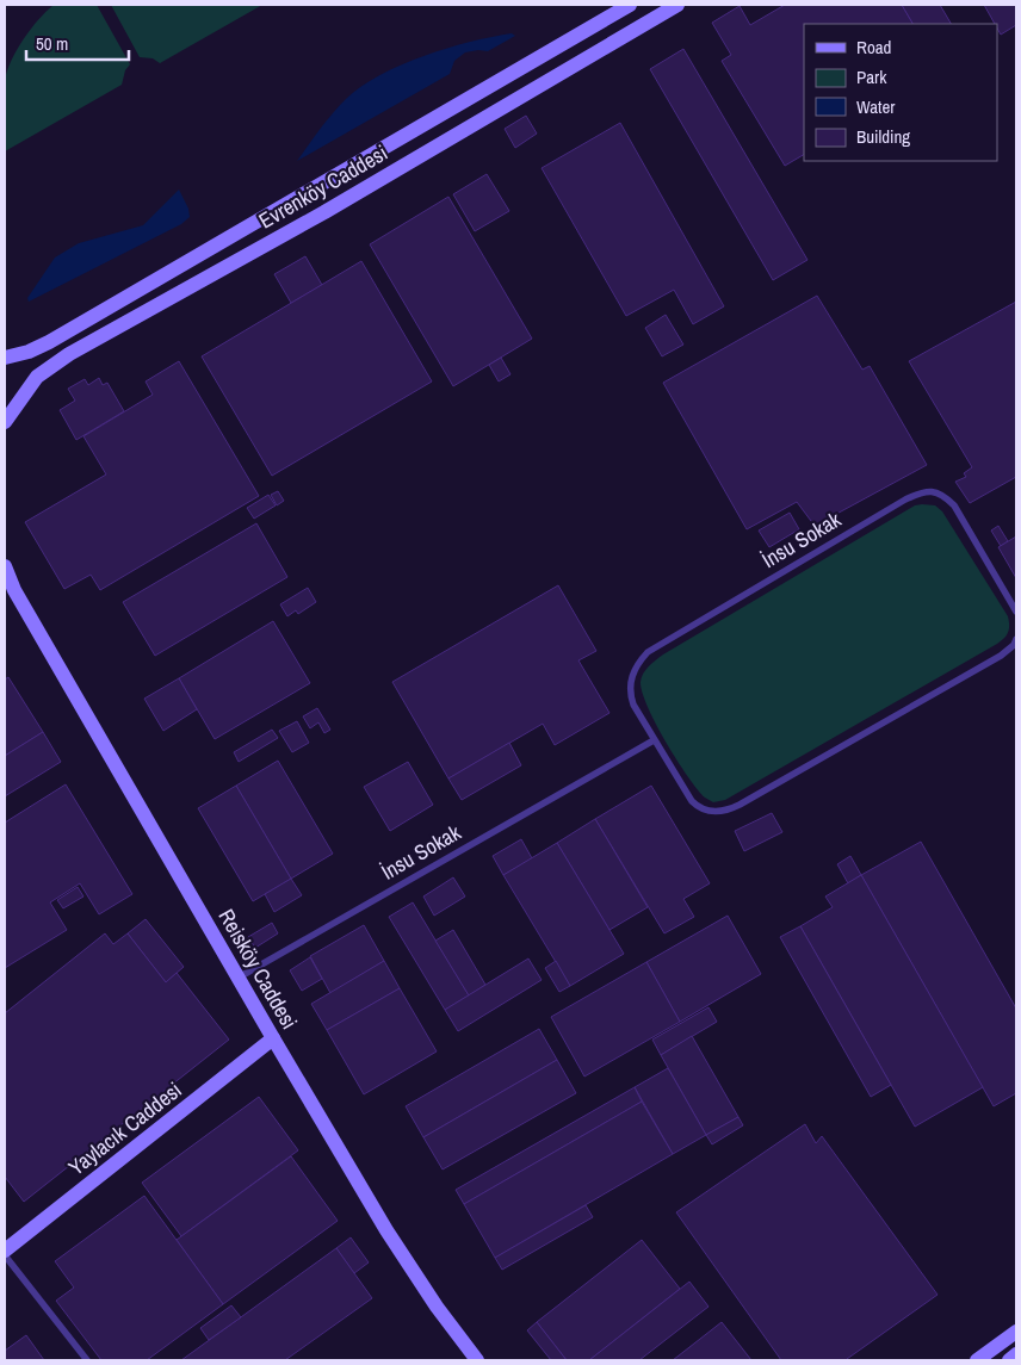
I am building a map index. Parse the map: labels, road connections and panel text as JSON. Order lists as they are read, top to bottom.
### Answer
{
  "streets": {
    "main road": ["Evrenköy Caddesi", "Reisköy Caddesi", "Yaylacık Caddesi"],
    "lane": ["İnsu Sokak"]
  },
  "crossings": [
    ["İnsu Sokak", "Reisköy Caddesi"],
    ["Reisköy Caddesi", "Yaylacık Caddesi"]
  ],
  "legend": [
    "Road",
    "Park",
    "Water",
    "Building"
  ],
  "scale_bar": "50 m"
}
